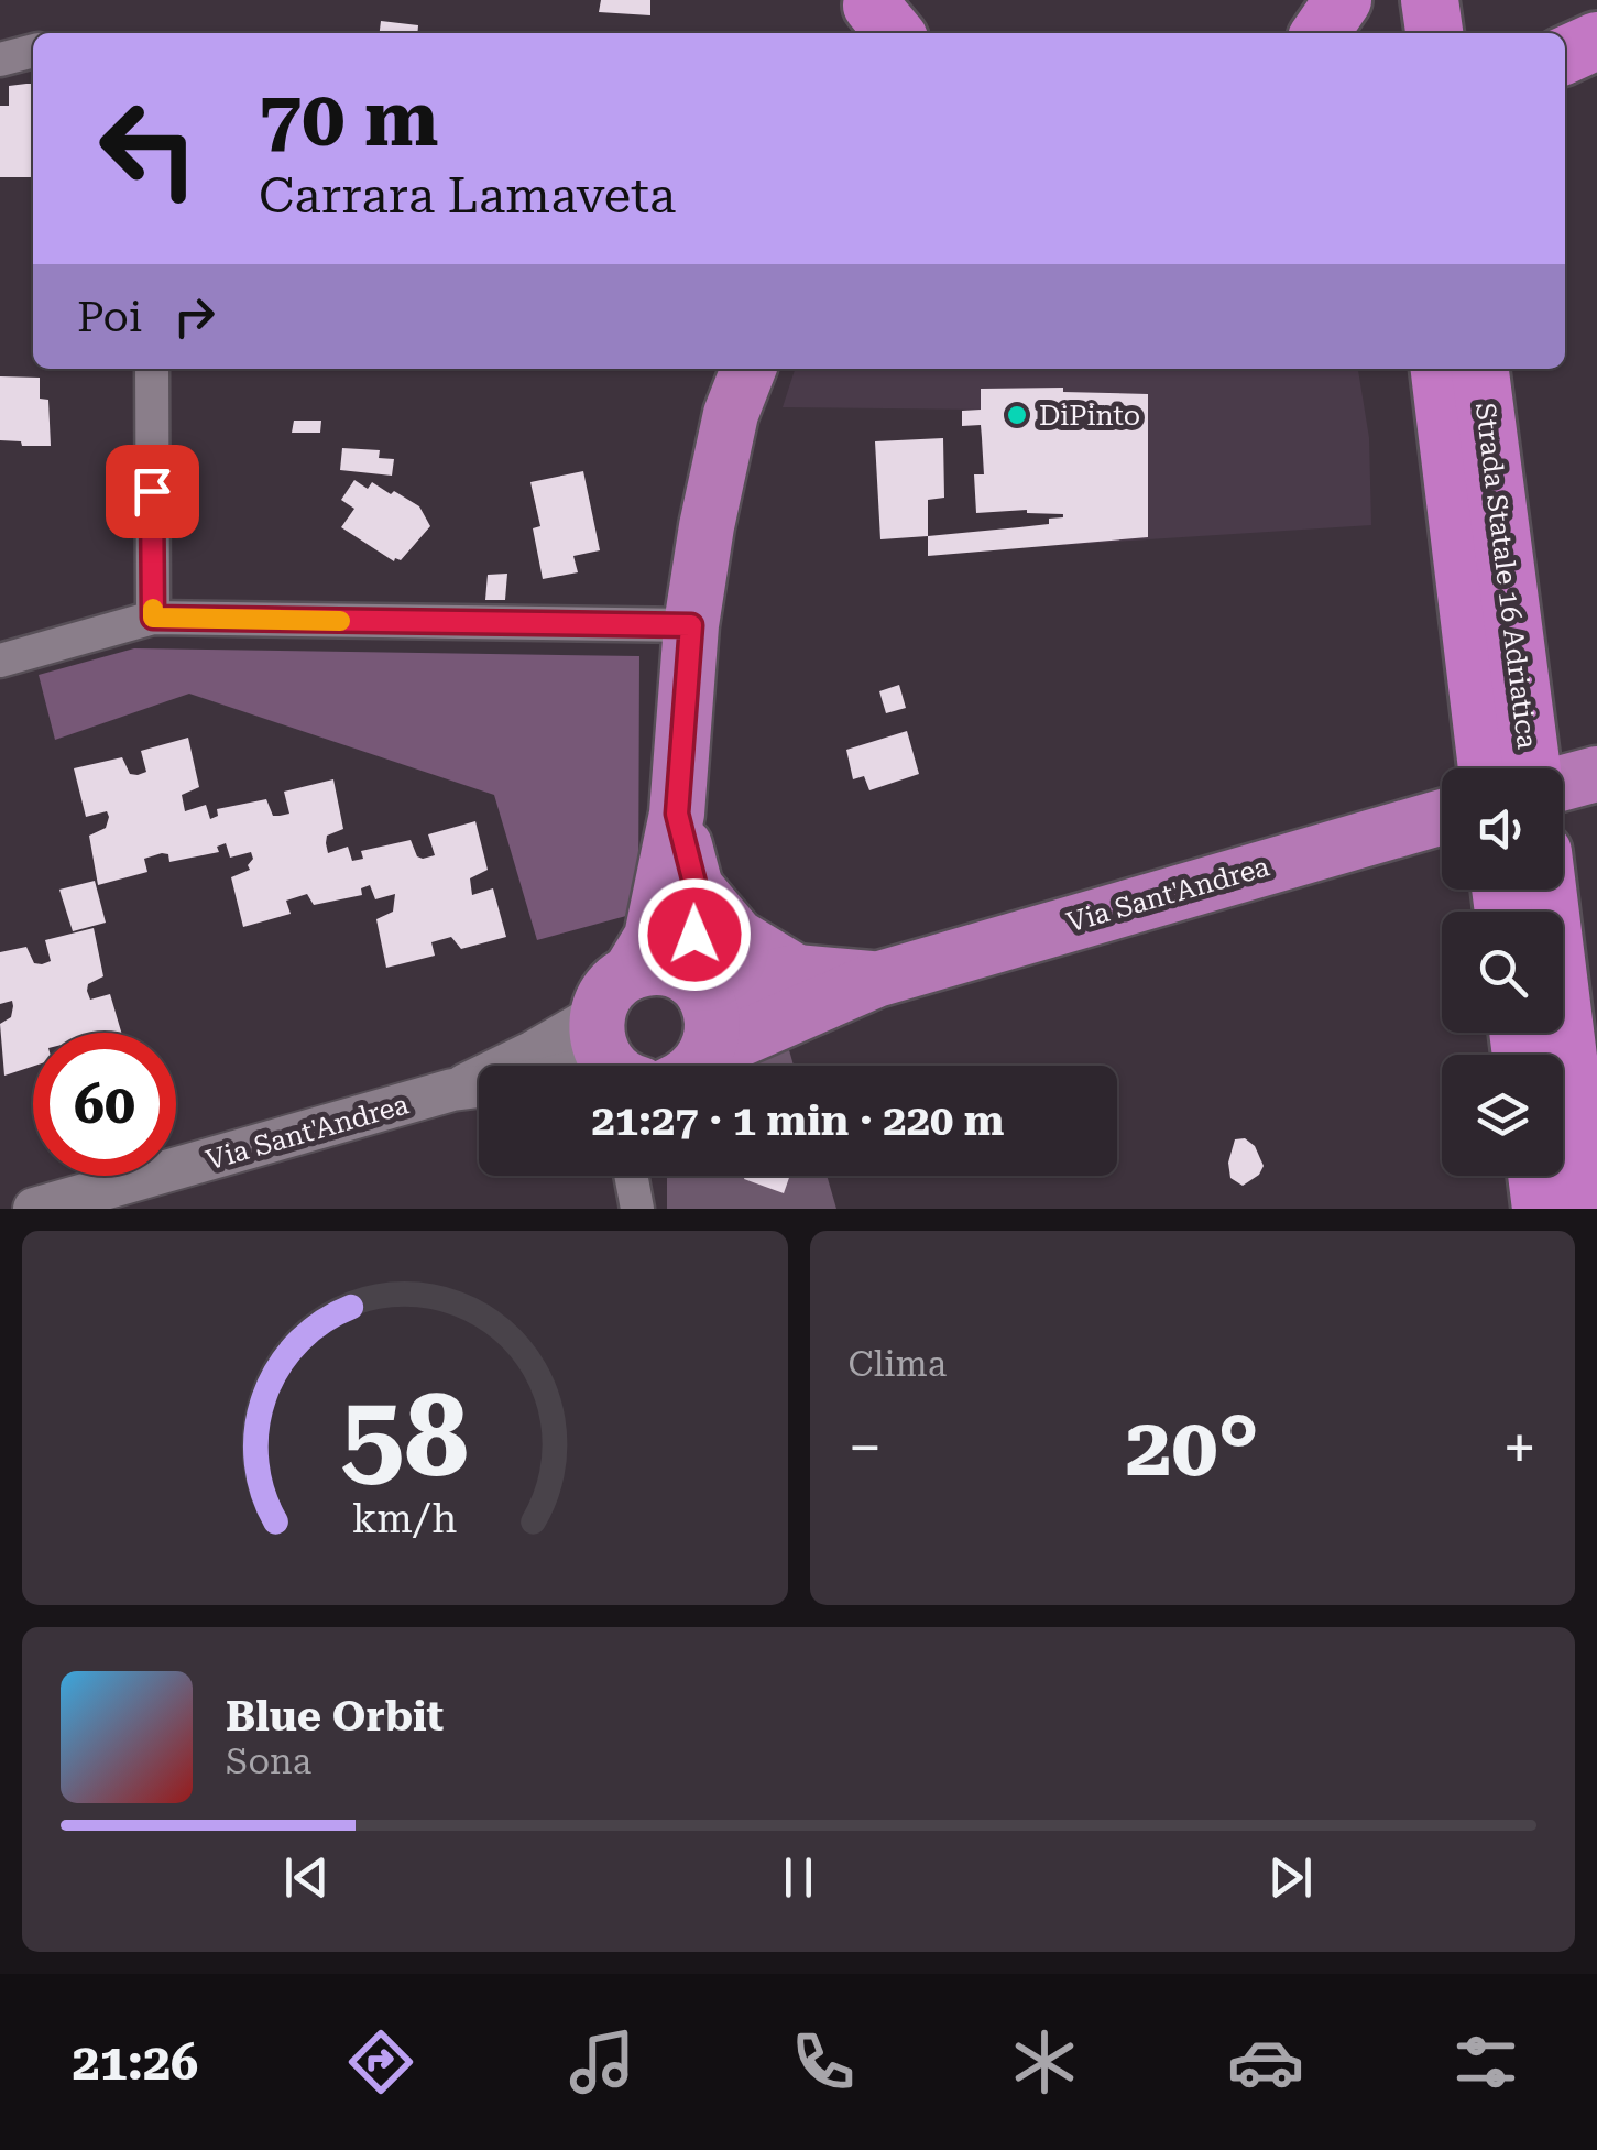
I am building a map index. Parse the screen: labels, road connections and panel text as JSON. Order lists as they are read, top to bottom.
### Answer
{
  "streets": {
    "highway": ["Strada Statale 16 Adriatica"],
    "main road": ["Via Sant'Andrea"]
  },
  "places": ["DiPinto"],
  "page": {
    "turn": ["70 m", "Carrara Lamaveta"],
    "then": "Poi",
    "limit": "60",
    "trip": "21:27 · 1 min · 220 m",
    "tile": "Clima",
    "heat": ["−", "20°", "+"],
    "song": ["Blue Orbit", "Sona"],
    "tabs": "21:26",
    "gauge": ["58", "km/h"]
  }
}
